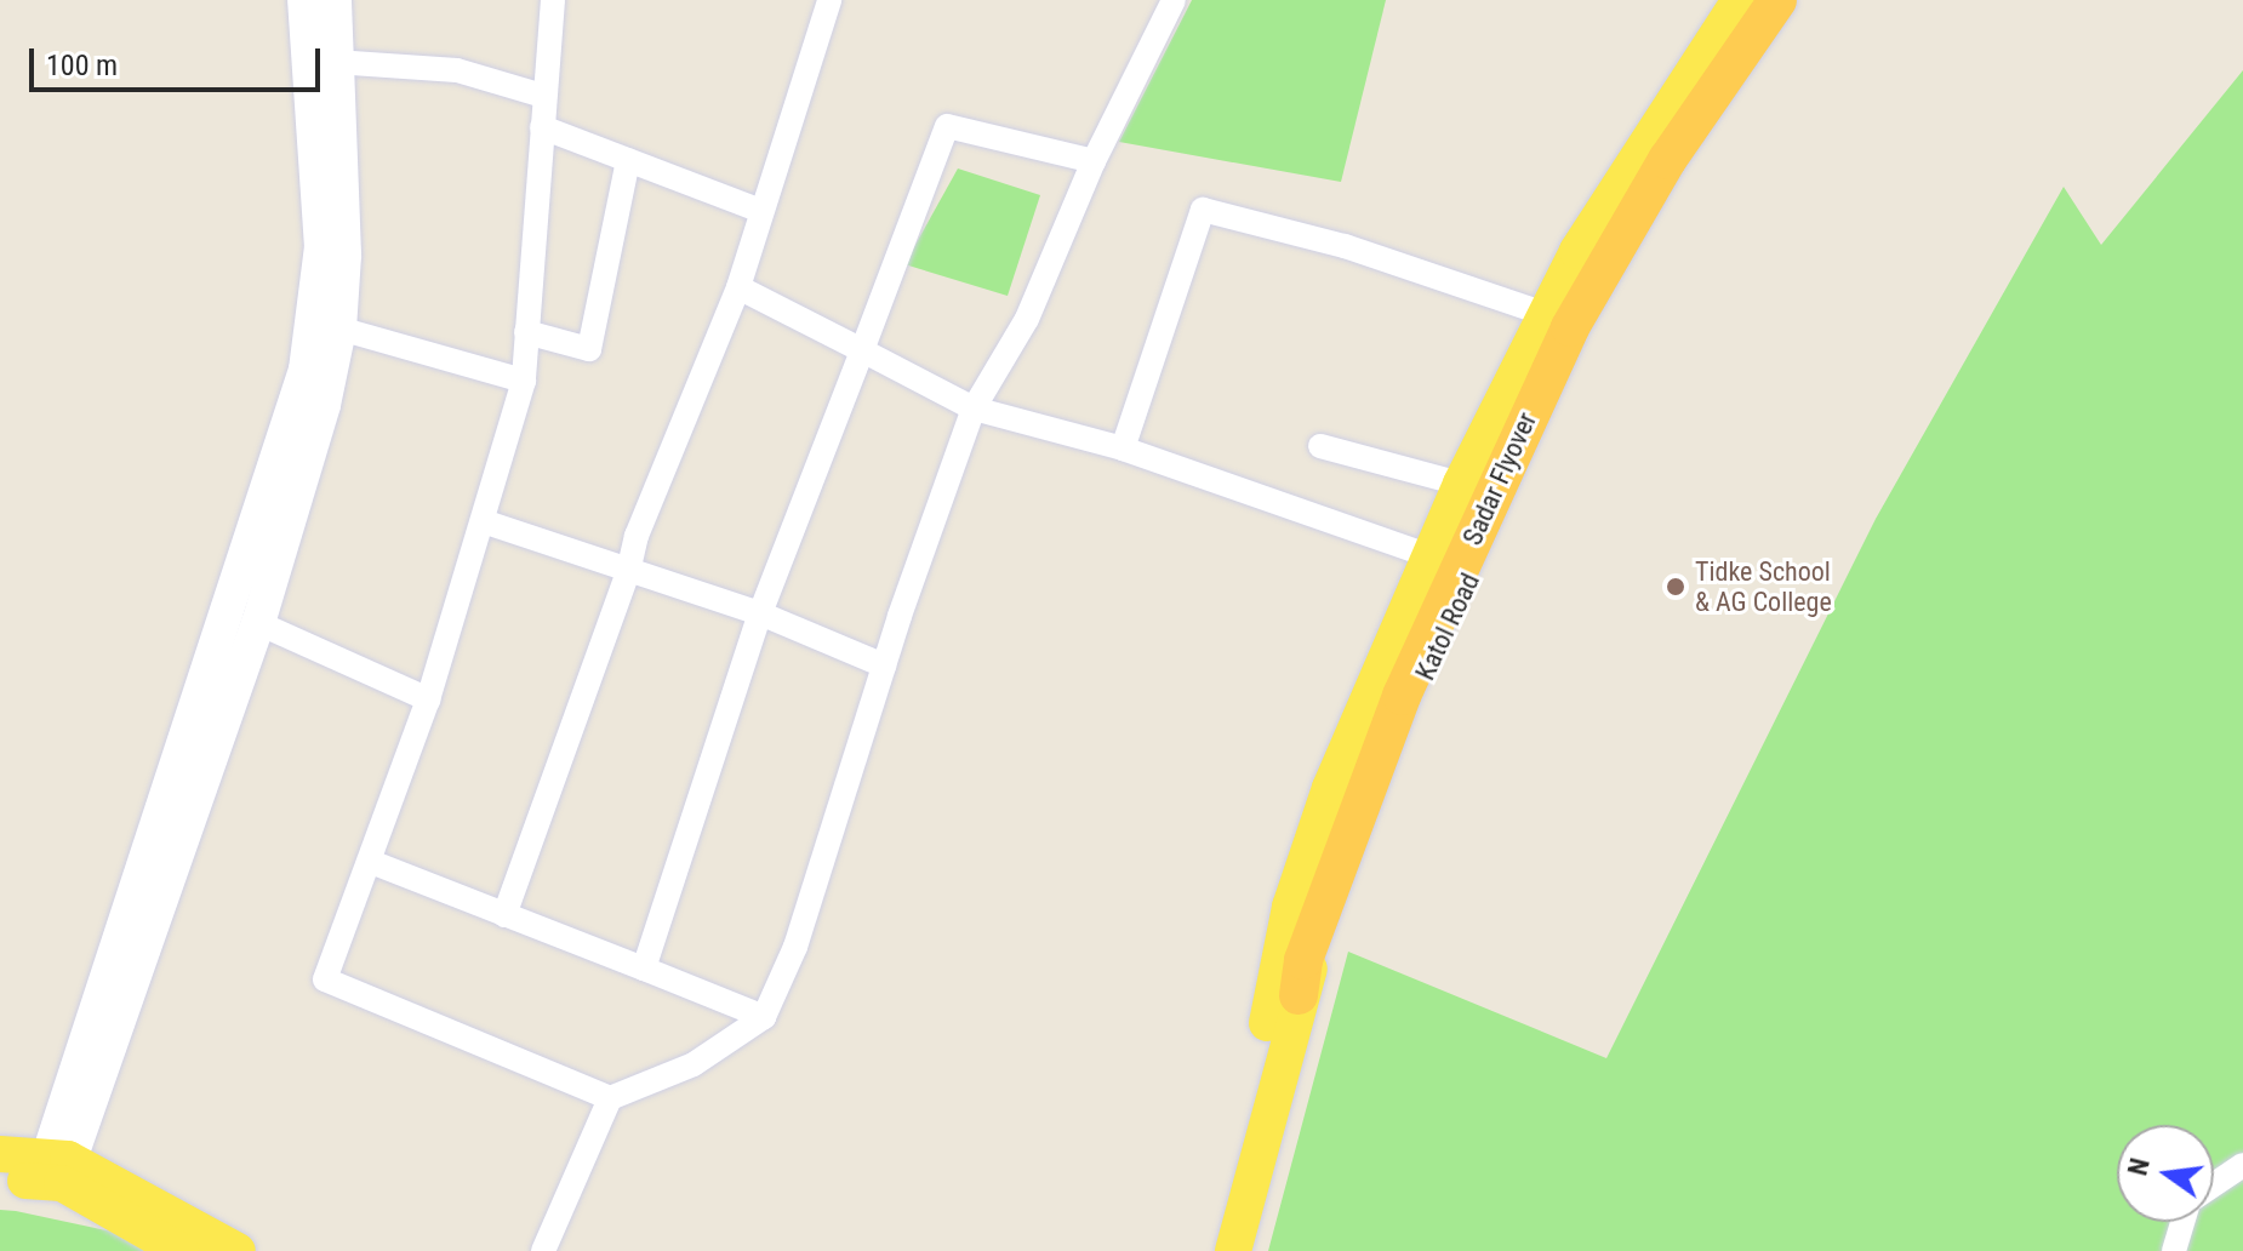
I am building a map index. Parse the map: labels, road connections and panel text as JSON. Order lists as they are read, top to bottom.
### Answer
{
  "streets": {
    "highway": ["Sadar Flyover"],
    "main road": ["Katol Road"]
  },
  "crossings": [
    ["Sadar Flyover", "Katol Road"]
  ],
  "places": ["Tidke School & AG College"],
  "scale_bar": "100 m",
  "north": "left"
}
